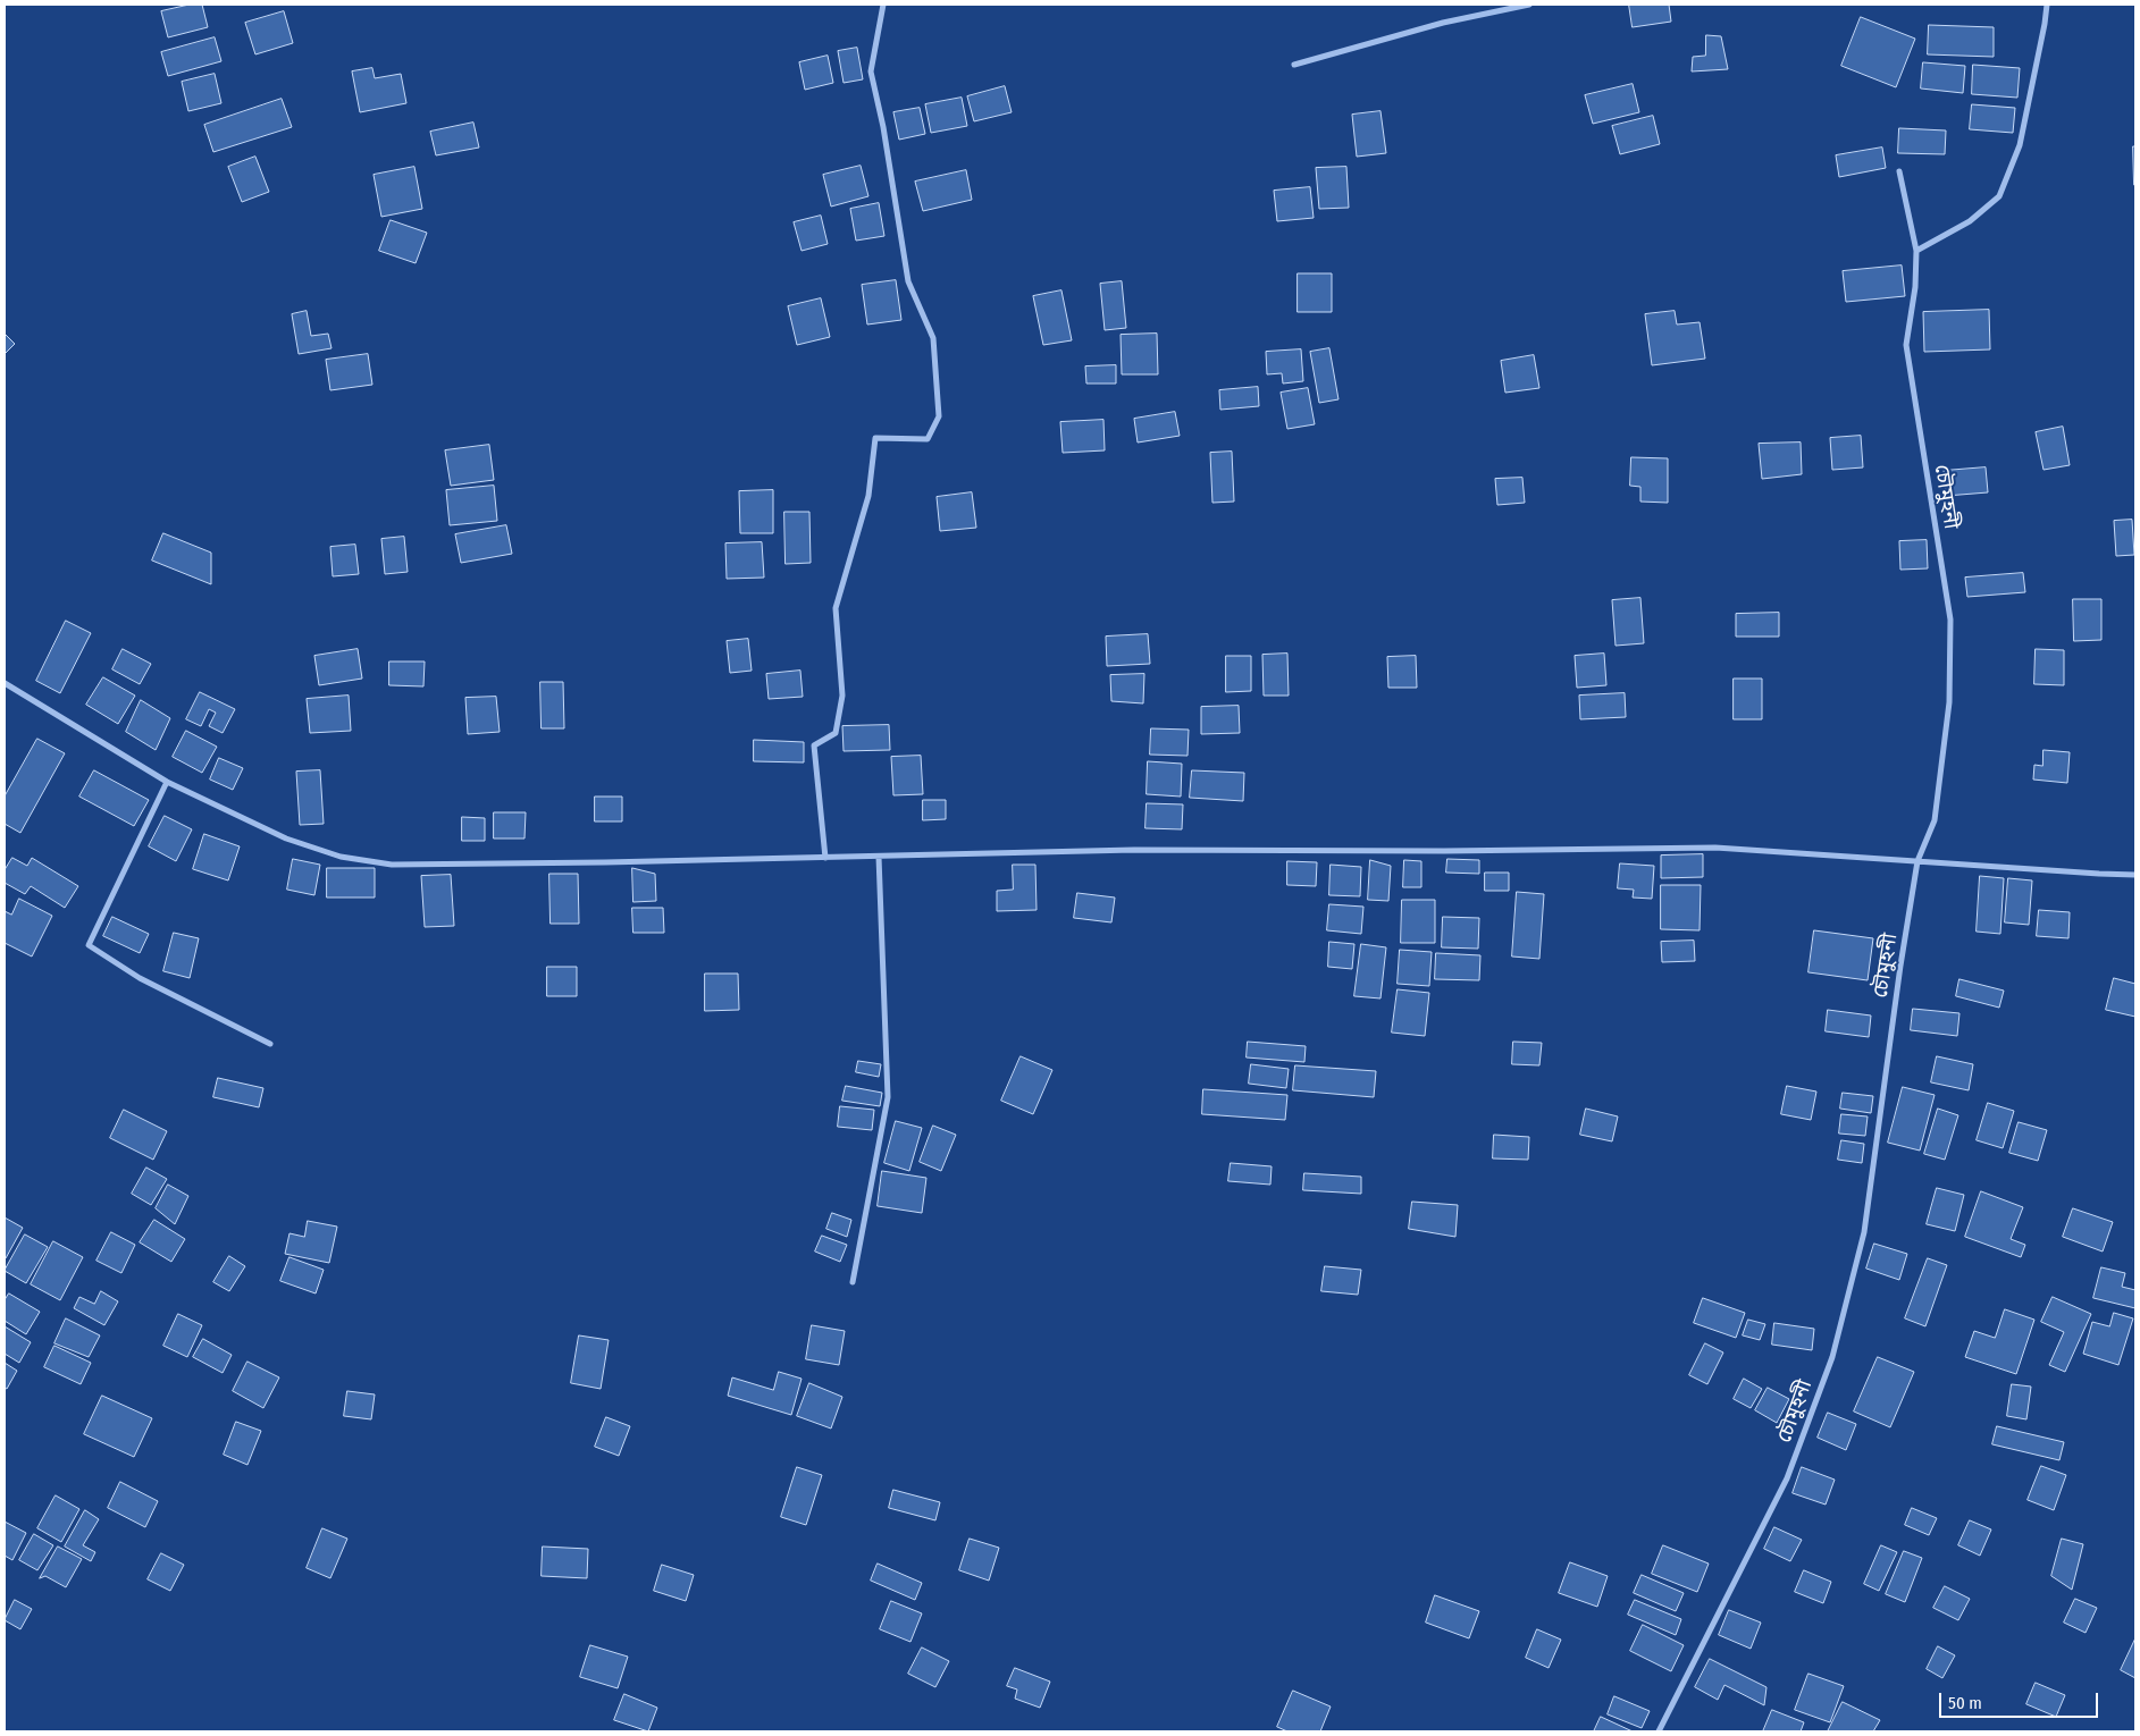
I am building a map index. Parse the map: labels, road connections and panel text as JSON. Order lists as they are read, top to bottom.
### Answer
{
  "streets": {
    "street": ["চৌমুহনী"]
  },
  "scale_bar": "50 m"
}
